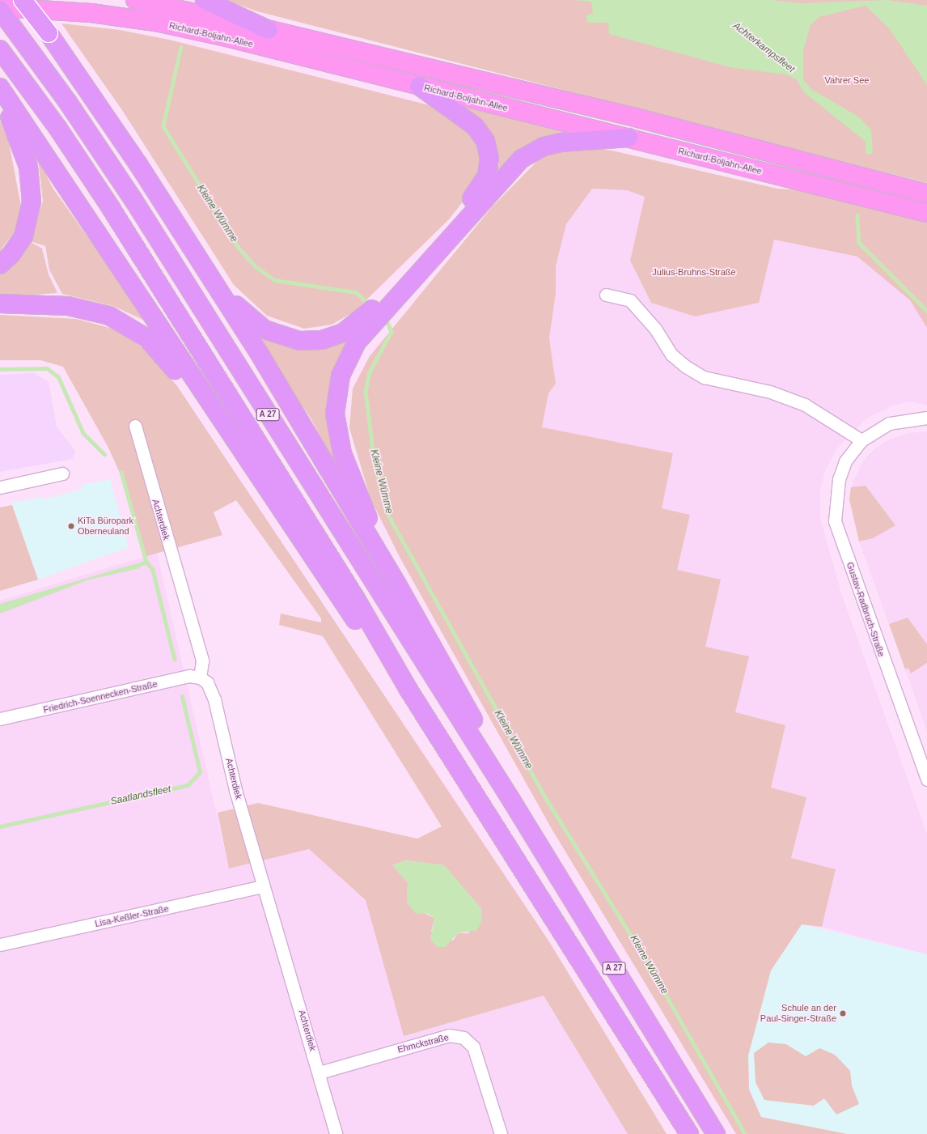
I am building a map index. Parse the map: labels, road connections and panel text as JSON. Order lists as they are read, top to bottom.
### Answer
{
  "streets": {
    "highway": ["A 27"],
    "main road": ["Richard-Boljahn-Allee"],
    "street": [
      "Achterdiek",
      "Gustav-Radbruch-Straße",
      "Friedrich-Soennecken-Straße",
      "Lisa-Keßler-Straße",
      "Ehmckstraße"
    ]
  },
  "crossings": [
    ["Richard-Boljahn-Allee", "A 27"],
    ["Achterdiek", "Friedrich-Soennecken-Straße"],
    ["Achterdiek", "Lisa-Keßler-Straße"],
    ["Achterdiek", "Ehmckstraße"]
  ],
  "water": ["Achterkampsfleet", "Kleine Wümme", "Saatlandsfleet"],
  "parks": ["Vahrer See", "Julius-Bruhns-Straße"],
  "places": ["KiTa Büropark Oberneuland", "Schule an der Paul-Singer-Straße"]
}
